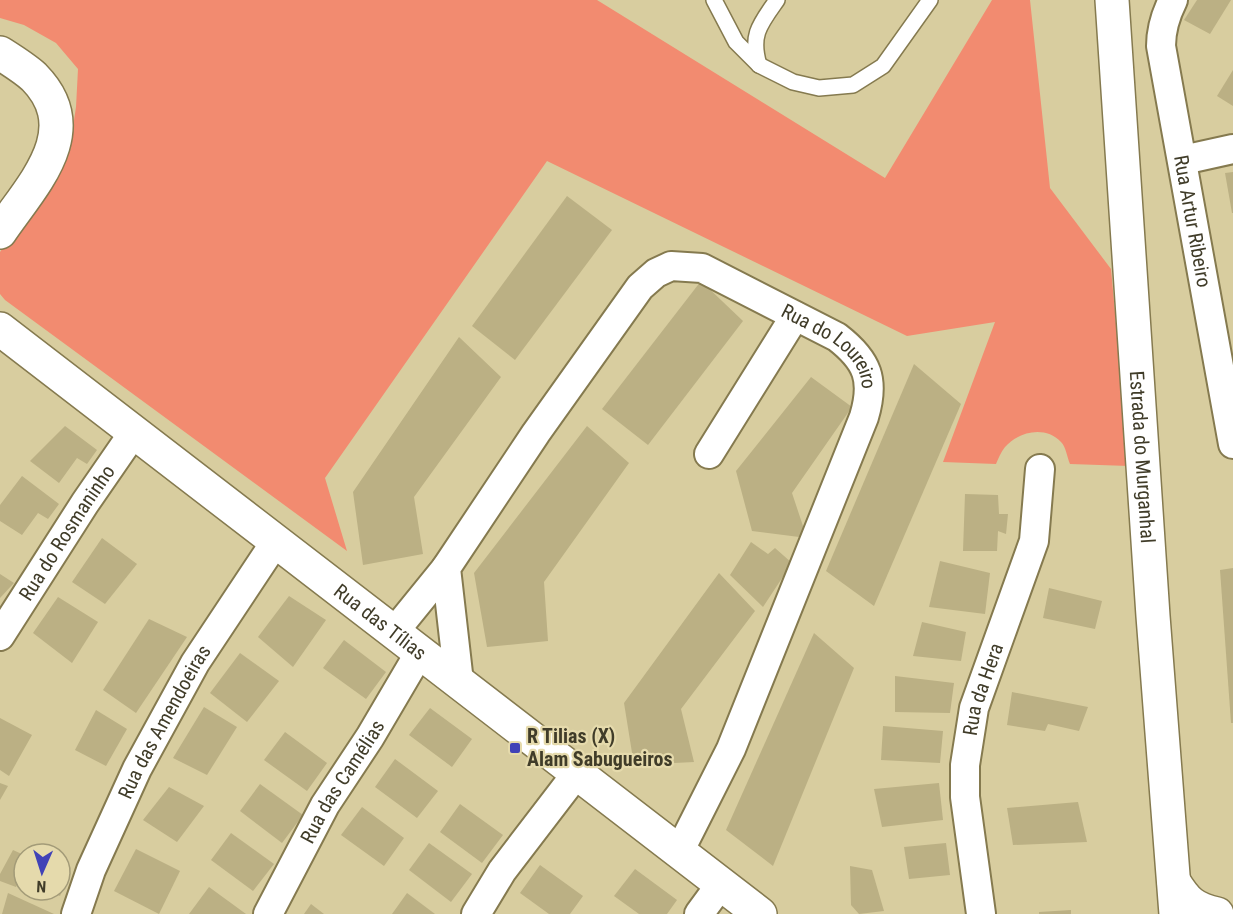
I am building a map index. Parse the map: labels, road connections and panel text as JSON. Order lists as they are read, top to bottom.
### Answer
{
  "streets": {
    "street": [
      "Rua Artur Ribeiro",
      "Rua do Loureiro",
      "Estrada do Murganhal",
      "Rua do Rosmaninho",
      "Rua das Tílias",
      "Rua da Hera",
      "Rua das Amendoeiras",
      "Rua das Camélias"
    ]
  },
  "crossings": [
    ["Rua do Loureiro", "Rua das Tílias"],
    ["Rua do Rosmaninho", "Rua das Tílias"],
    ["Rua das Tílias", "Rua das Amendoeiras"],
    ["Rua das Tílias", "Rua das Camélias"]
  ],
  "places": {
    "transit": ["R Tilias (X) Alam Sabugueiros"]
  },
  "north": "bottom"
}
